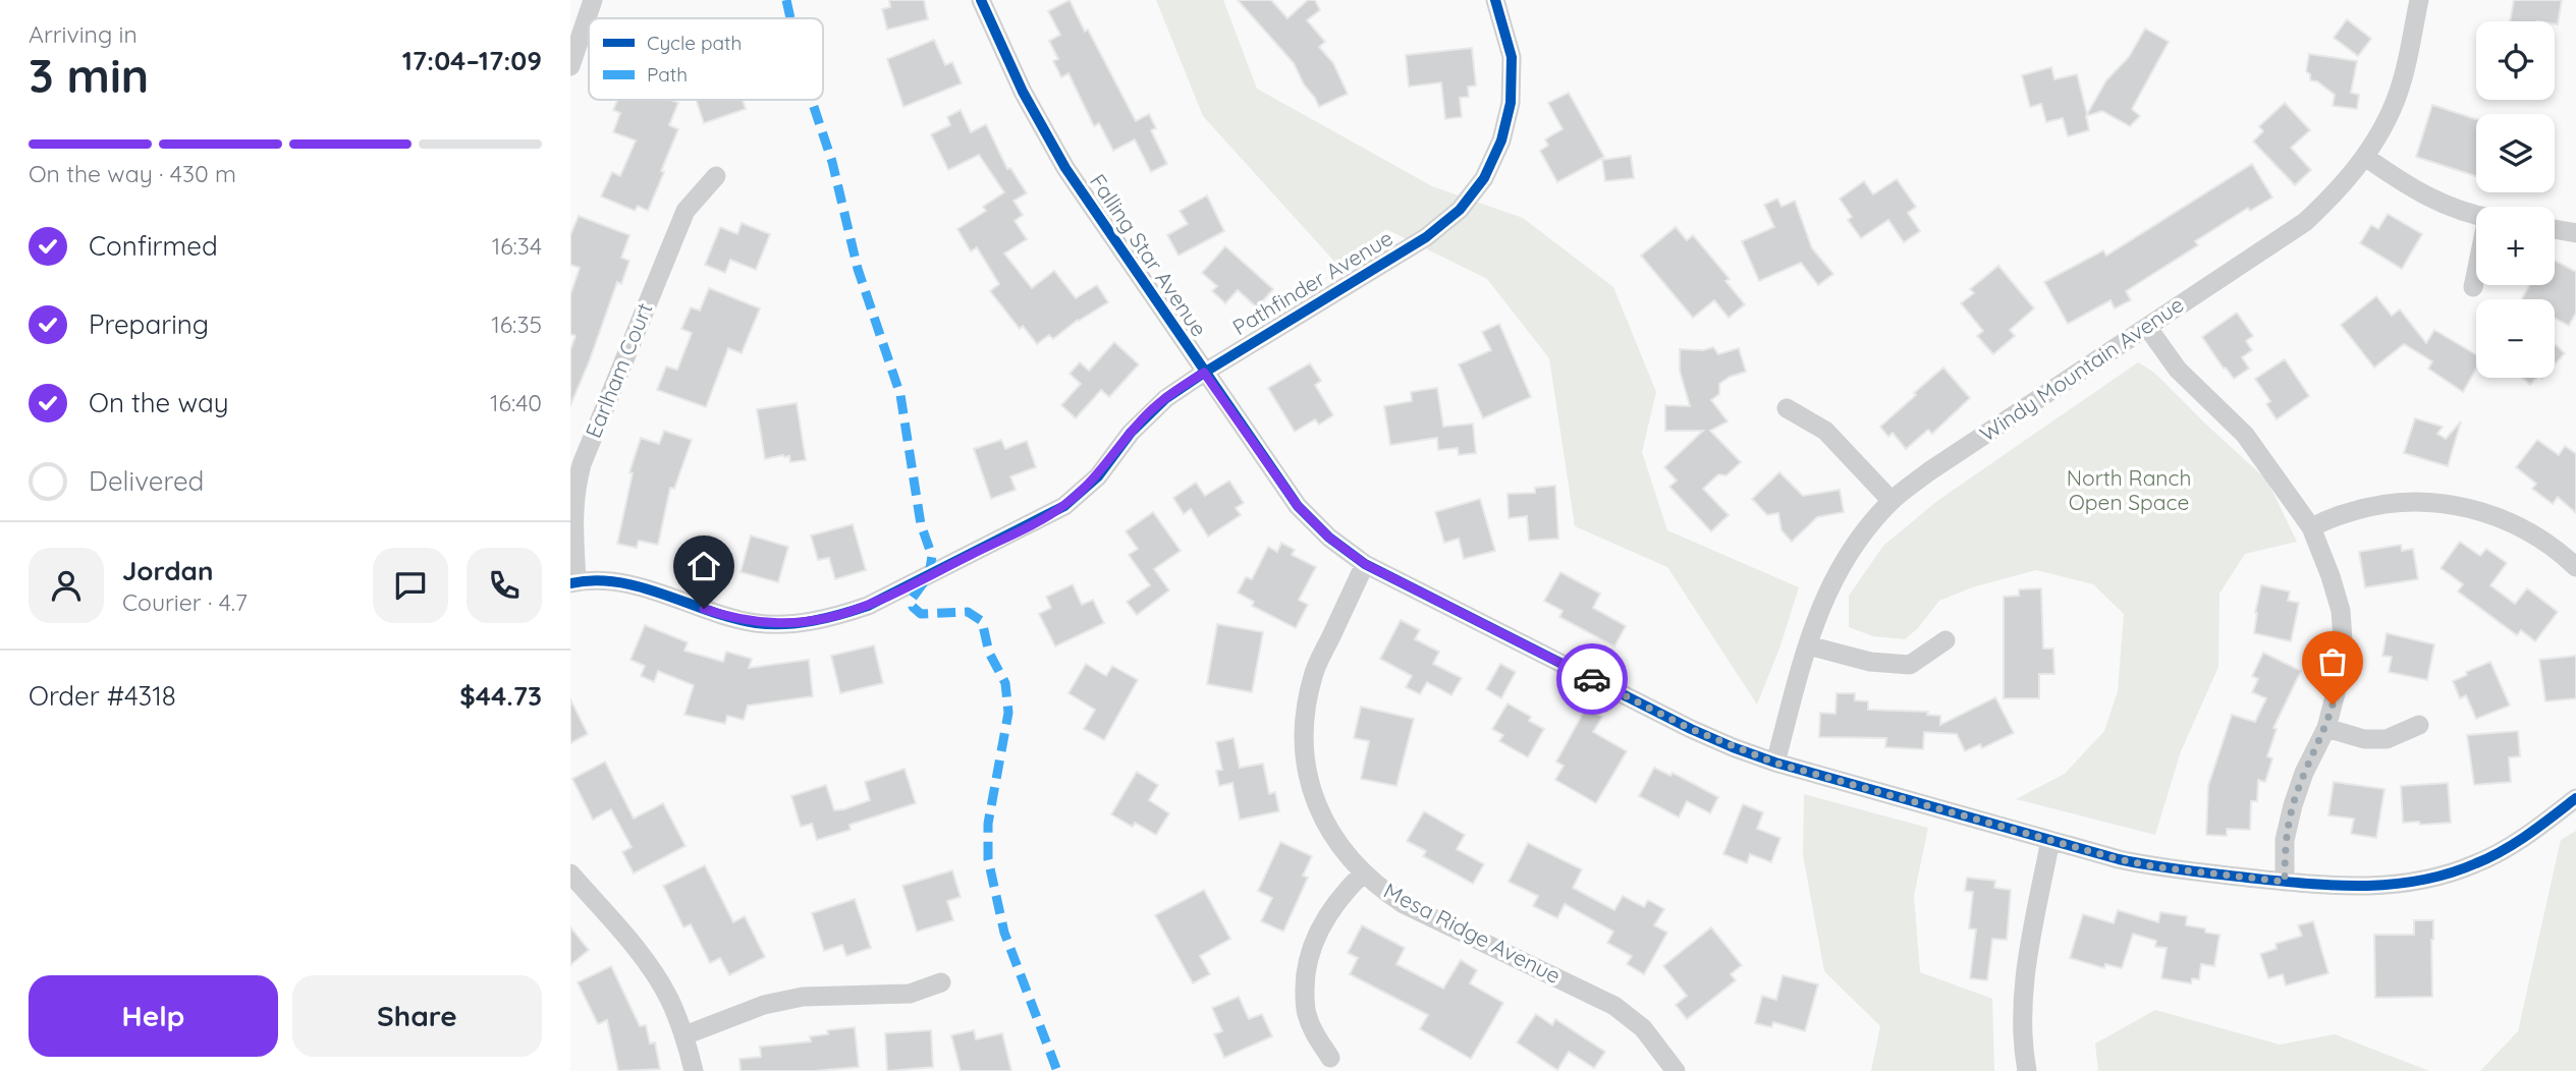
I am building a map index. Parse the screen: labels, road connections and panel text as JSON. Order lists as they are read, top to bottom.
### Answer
{
  "streets": {
    "street": [
      "Falling Star Avenue",
      "Pathfinder Avenue",
      "Windy Mountain Avenue",
      "Earlham Court",
      "Mesa Ridge Avenue"
    ]
  },
  "crossings": [
    ["Falling Star Avenue", "Pathfinder Avenue"],
    ["Falling Star Avenue", "Windy Mountain Avenue"],
    ["Falling Star Avenue", "Mesa Ridge Avenue"],
    ["Pathfinder Avenue", "Earlham Court"]
  ],
  "parks": ["North Ranch Open Space"],
  "legend": ["Cycle path", "Path"],
  "page": {
    "heading": ["3 min", "Arriving in", "17:04–17:09"],
    "panel": [
      "Jordan",
      "Courier · 4.7",
      "Order #4318",
      "$44.73"
    ],
    "map_buttons": ["+", "−"],
    "bar": "On the way · 430 m",
    "list": [
      ["Confirmed", "16:34"],
      ["Preparing", "16:35"],
      ["On the way", "16:40"],
      "Delivered"
    ],
    "buttons": ["Help", "Share"]
  }
}
